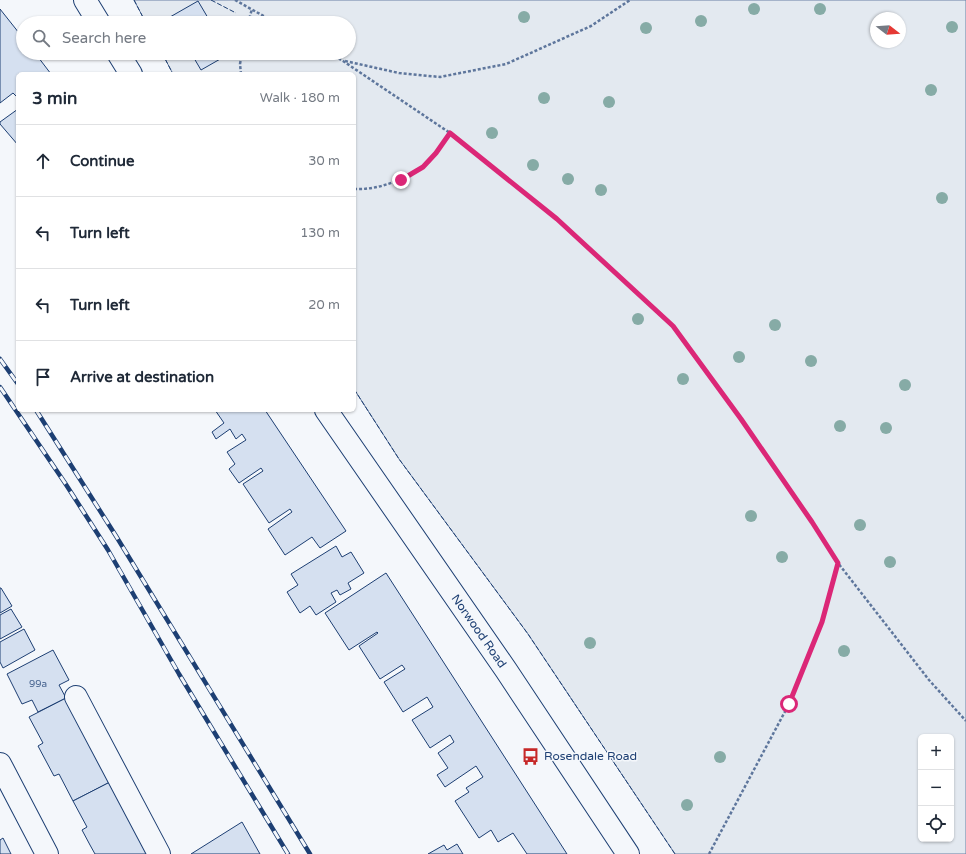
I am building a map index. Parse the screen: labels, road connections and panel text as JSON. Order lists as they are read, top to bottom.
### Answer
{
  "streets": {
    "main road": ["Norwood Road"]
  },
  "places": {
    "bus stop": ["Rosendale Road"]
  },
  "house_numbers": ["99a"],
  "north": "right",
  "page": {
    "search": "Search here",
    "heading": ["3 min", "Walk · 180 m"],
    "list": [
      ["Continue", "30 m"],
      ["Turn left", "130 m"],
      ["Turn left", "20 m"],
      "Arrive at destination"
    ],
    "map_buttons": ["+", "−"]
  }
}
